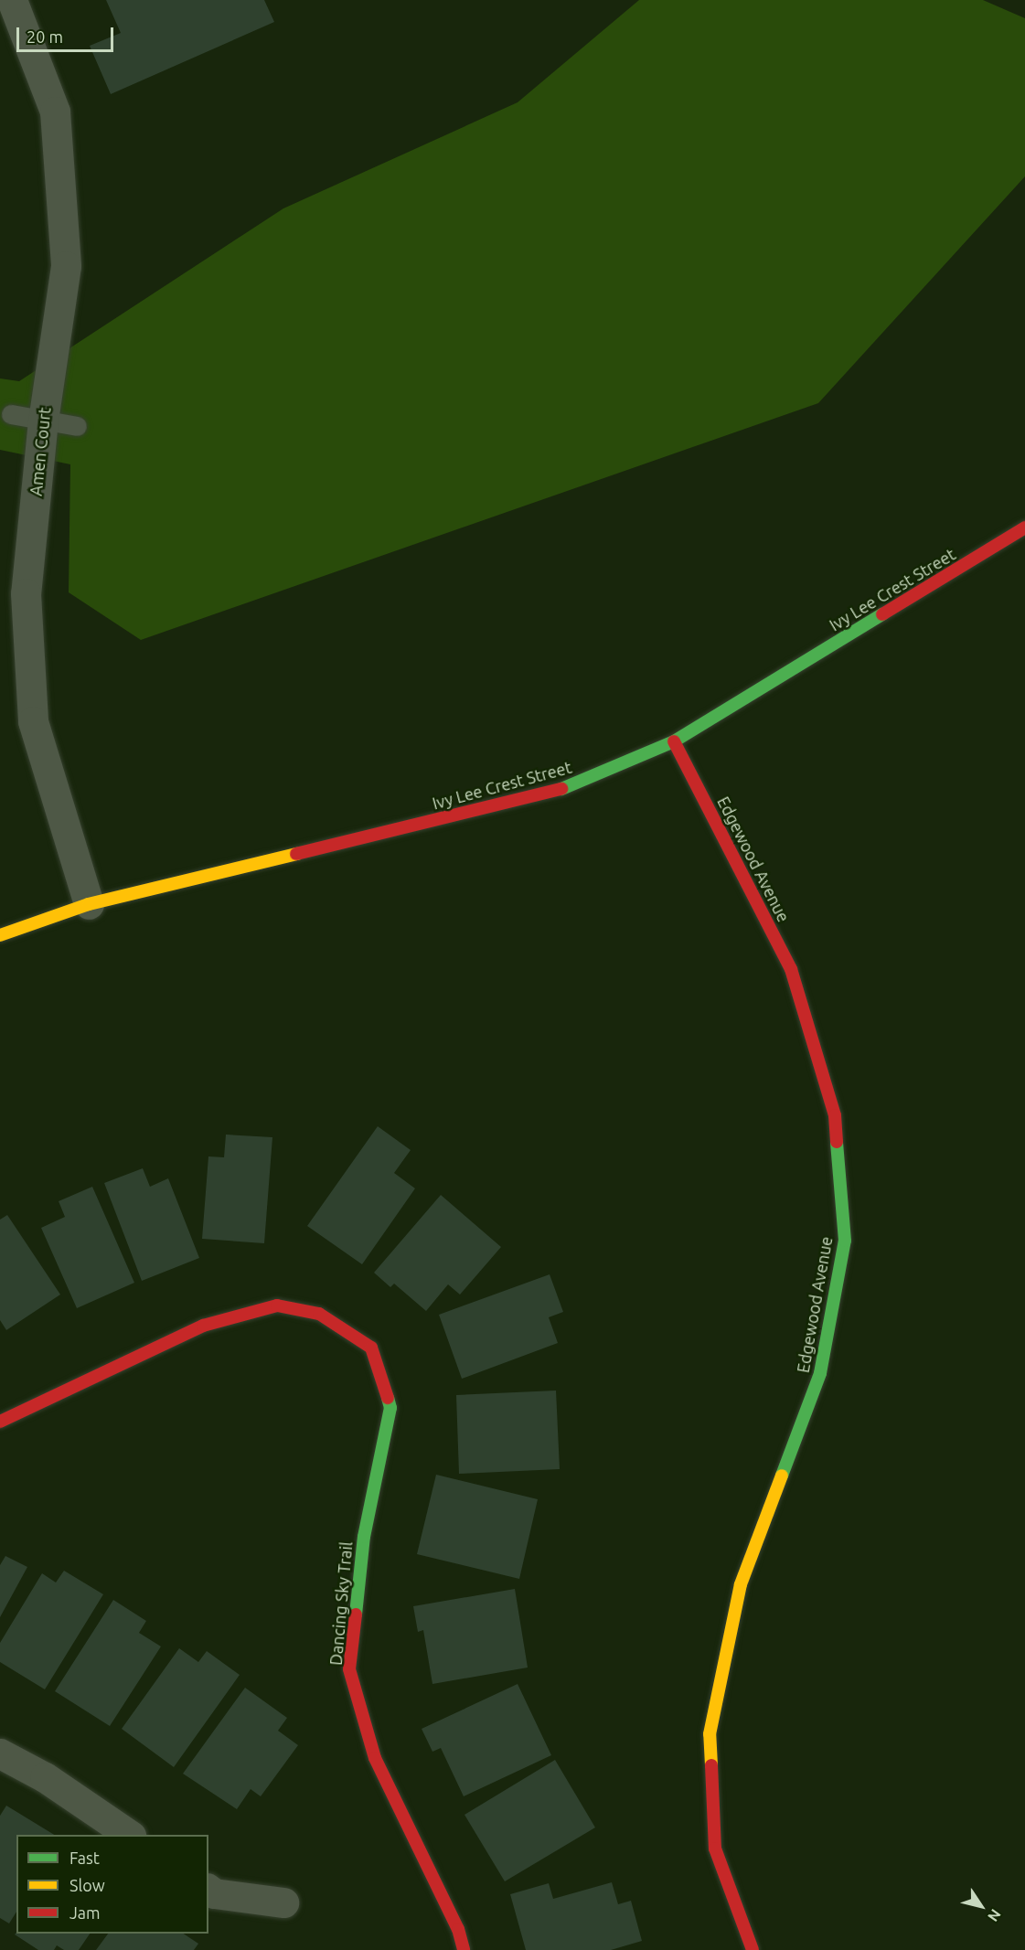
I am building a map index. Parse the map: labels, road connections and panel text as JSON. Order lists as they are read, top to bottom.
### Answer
{
  "streets": {
    "street": [
      "Amen Court",
      "Ivy Lee Crest Street",
      "Edgewood Avenue",
      "Dancing Sky Trail"
    ]
  },
  "crossings": [
    ["Amen Court", "Ivy Lee Crest Street"],
    ["Ivy Lee Crest Street", "Edgewood Avenue"]
  ],
  "legend": ["Fast", "Slow", "Jam"],
  "scale_bar": "20 m",
  "north": "bottom right"
}
